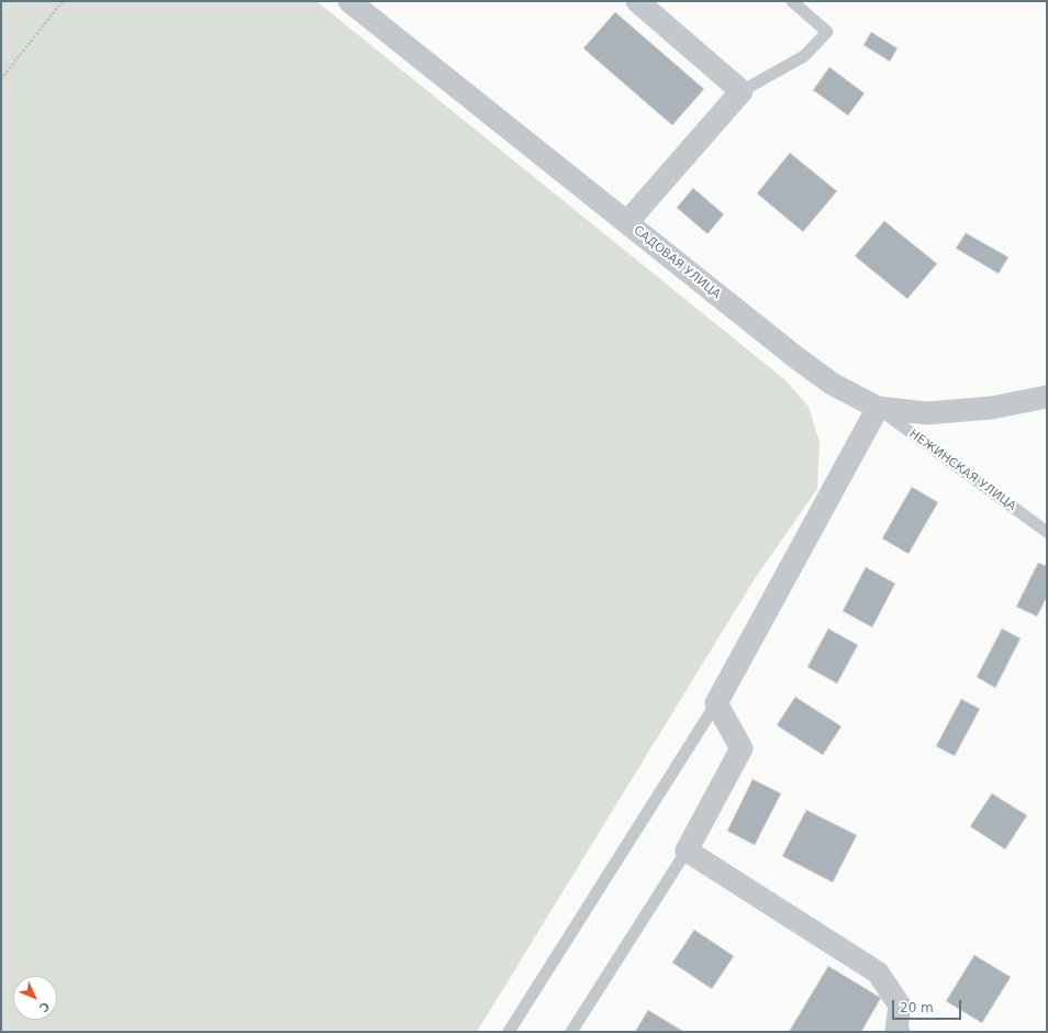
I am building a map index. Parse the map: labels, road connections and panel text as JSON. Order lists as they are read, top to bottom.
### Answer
{
  "streets": {
    "street": ["САДОВАЯ УЛИЦА"],
    "lane": ["НЕЖИНСКАЯ УЛИЦА"]
  },
  "crossings": [
    ["САДОВАЯ УЛИЦА", "НЕЖИНСКАЯ УЛИЦА"]
  ],
  "scale_bar": "20 m",
  "north": "bottom right"
}
